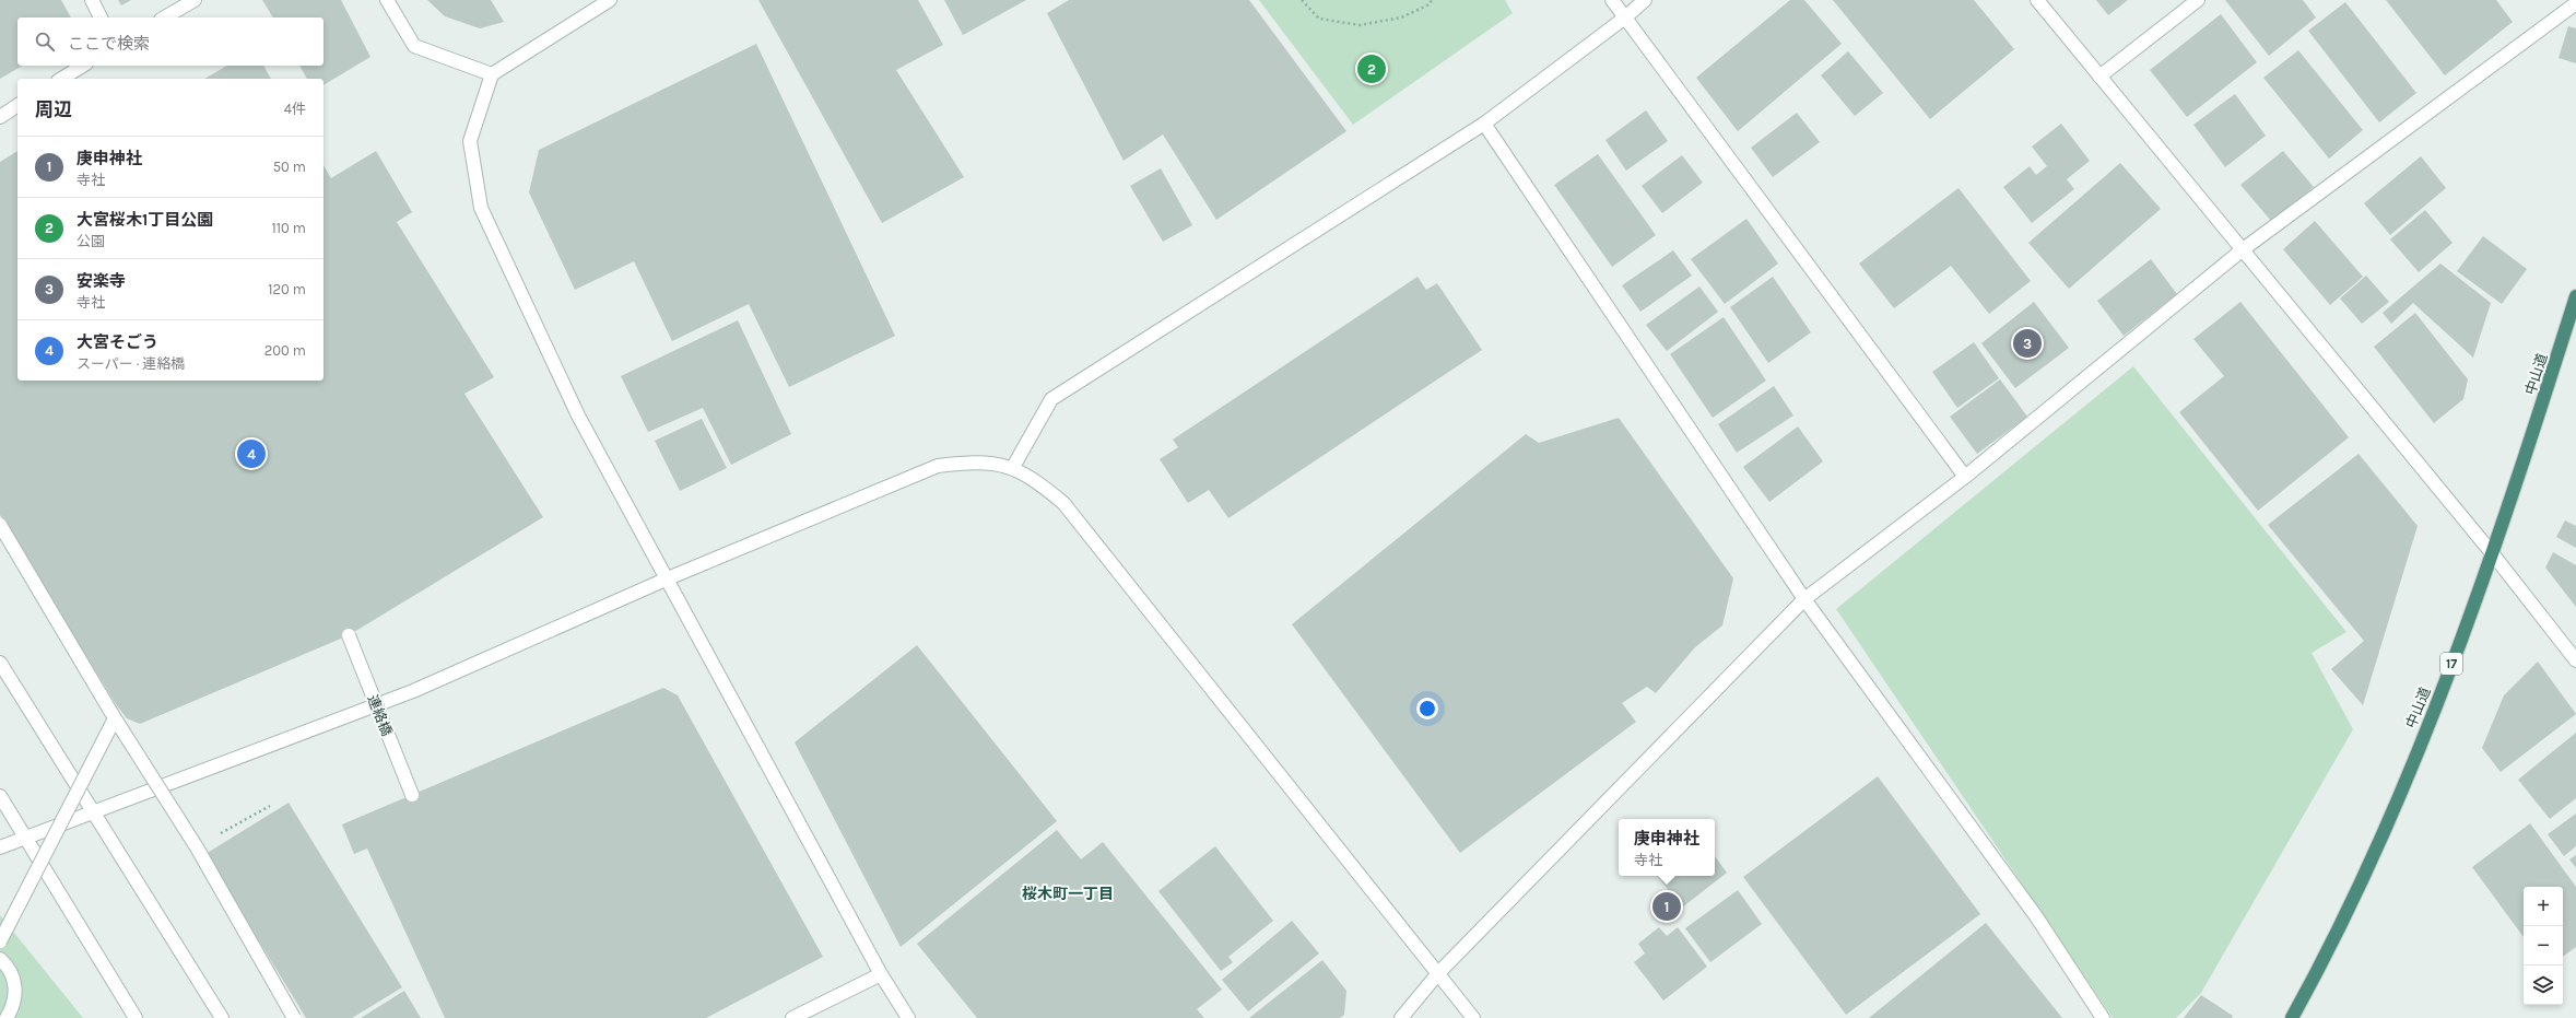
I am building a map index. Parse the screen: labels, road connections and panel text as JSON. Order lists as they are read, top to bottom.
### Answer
{
  "streets": {
    "highway": ["中山道", "17"],
    "street": ["連絡橋"]
  },
  "districts": ["桜木町一丁目"],
  "page": {
    "search": "ここで検索",
    "pins": [
      "2",
      "3",
      "4",
      "1"
    ],
    "heading": ["周辺", "4件"],
    "list": [
      {
        "mark": "1",
        "name": "庚申神社",
        "note": "寺社",
        "value": "50 m"
      },
      {
        "mark": "2",
        "name": "大宮桜木1丁目公園",
        "note": "公園",
        "value": "110 m"
      },
      {
        "mark": "3",
        "name": "安楽寺",
        "note": "寺社",
        "value": "120 m"
      },
      {
        "mark": "4",
        "name": "大宮そごう",
        "note": "スーパー · 連絡橋",
        "value": "200 m"
      }
    ],
    "popup": ["庚申神社", "寺社"],
    "map_buttons": ["+", "−"]
  }
}
